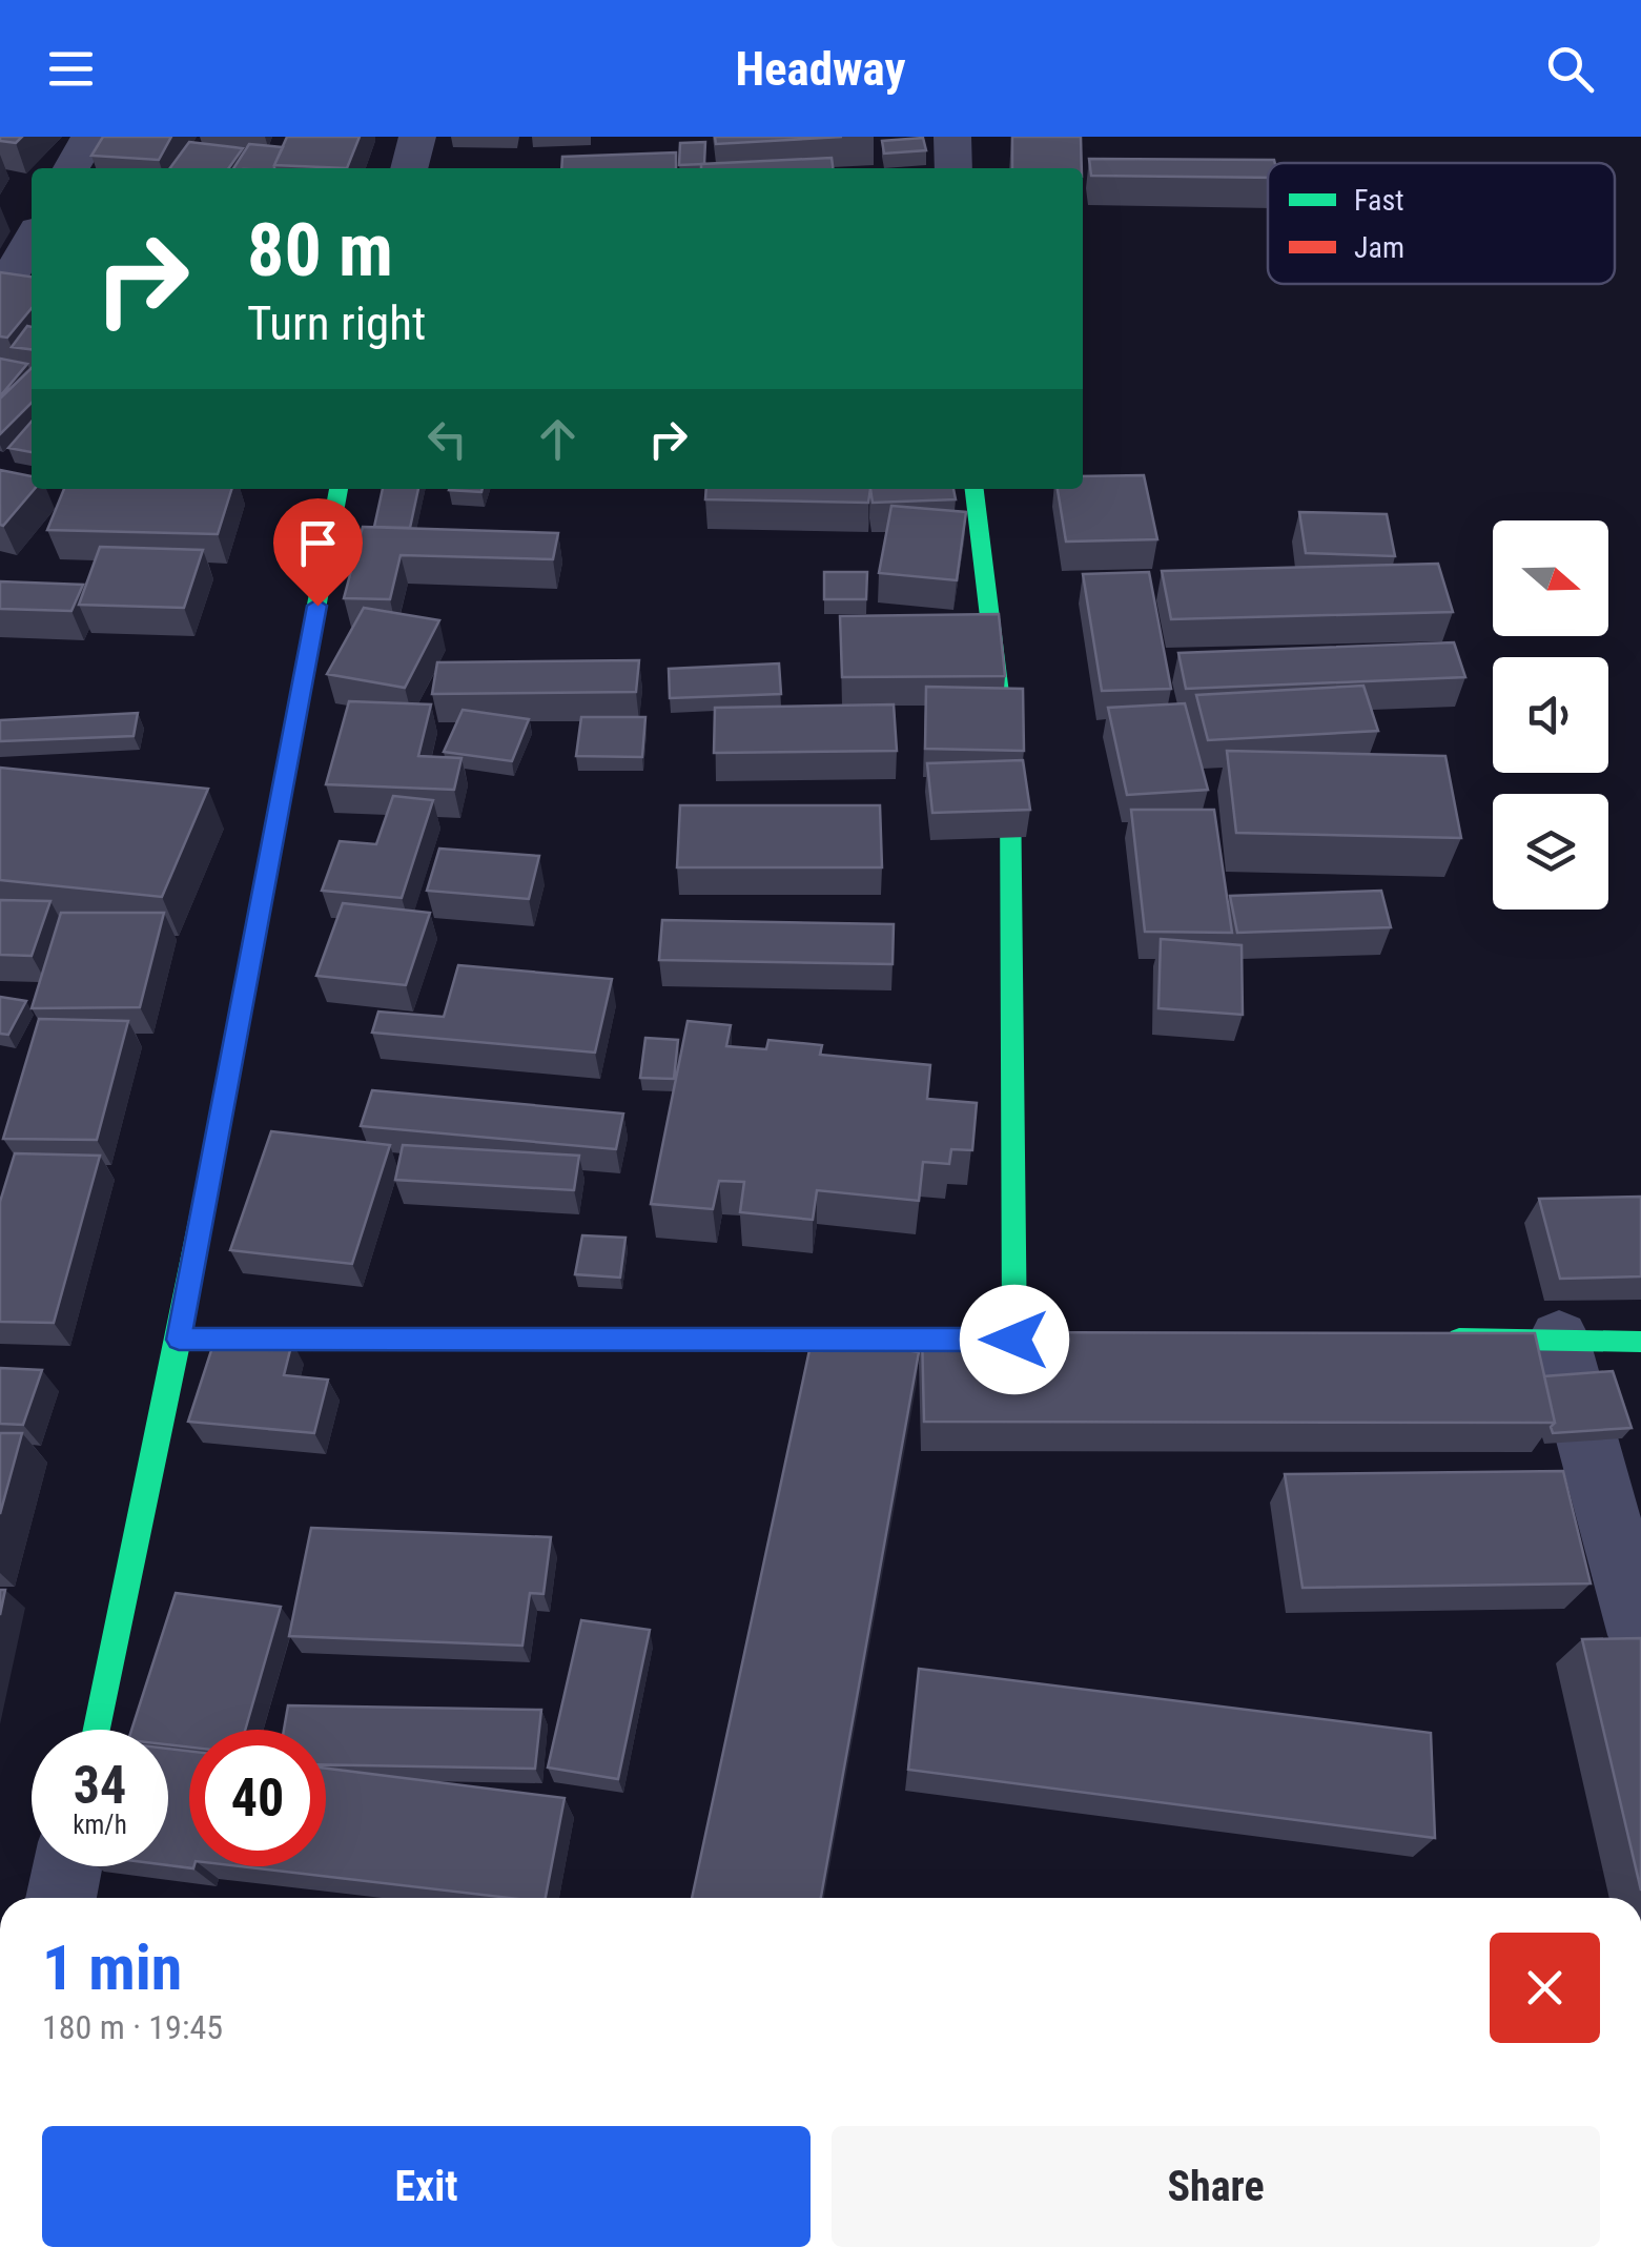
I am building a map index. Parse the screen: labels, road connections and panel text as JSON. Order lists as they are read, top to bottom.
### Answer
{
  "legend": ["Fast", "Jam"],
  "north": "right",
  "page": {
    "header": "Headway",
    "turn": ["80 m", "Turn right"],
    "speed": "34 km/h",
    "limit": "40",
    "heading": ["1 min", "180 m · 19:45"],
    "buttons": ["Exit", "Share"]
  }
}
